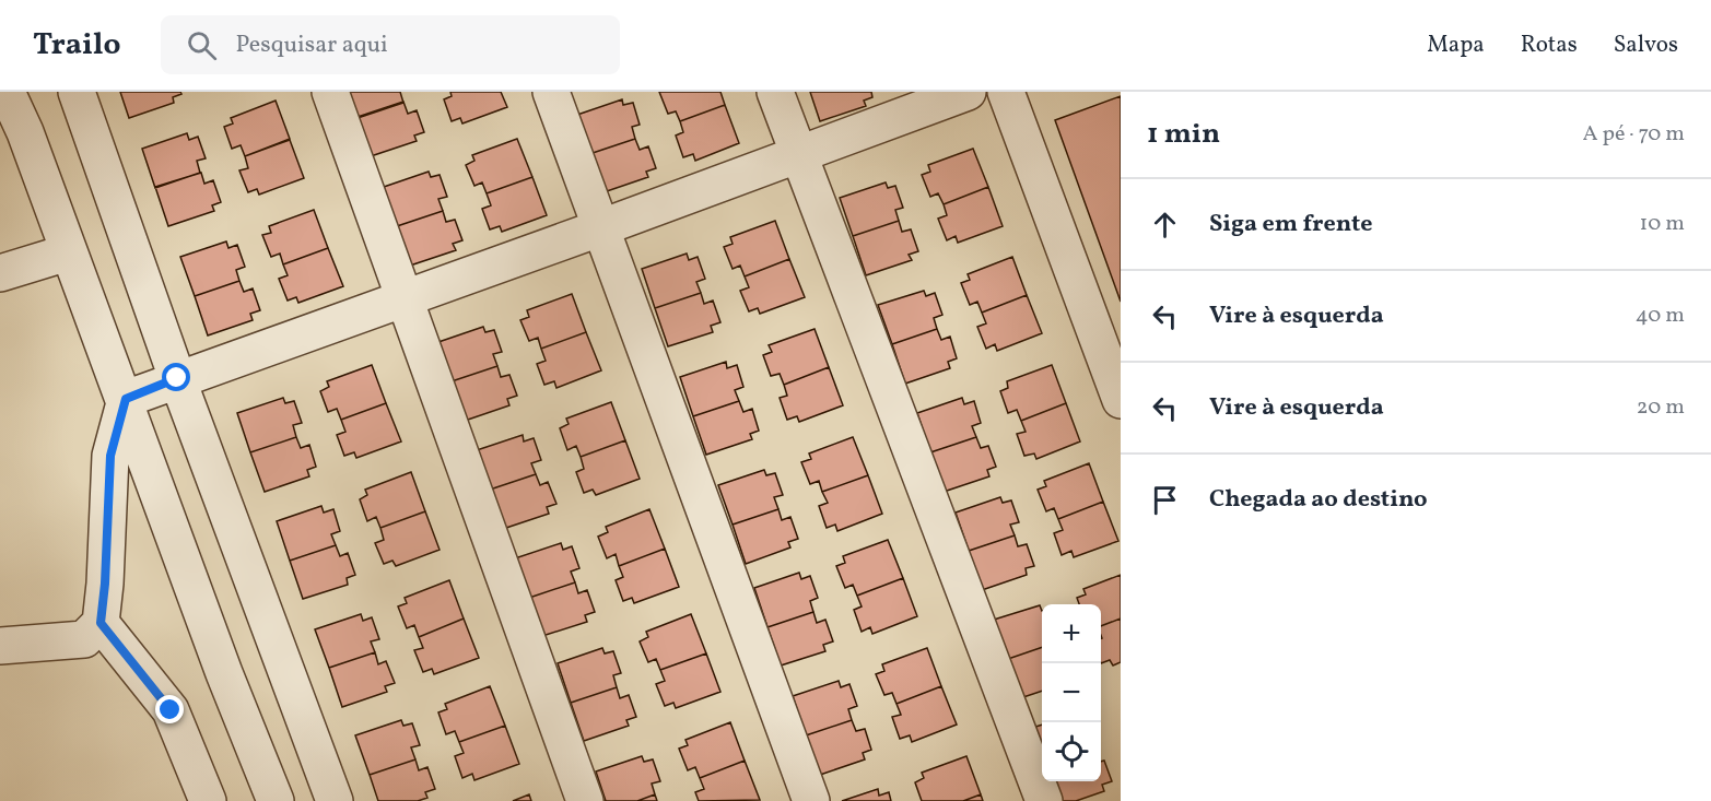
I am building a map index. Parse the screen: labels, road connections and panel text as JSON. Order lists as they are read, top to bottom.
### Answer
{
  "page": {
    "header": "Trailo",
    "search": "Pesquisar aqui",
    "nav": ["Mapa", "Rotas", "Salvos"],
    "heading": ["1 min", "A pé · 70 m"],
    "list": [
      ["Siga em frente", "10 m"],
      ["Vire à esquerda", "40 m"],
      ["Vire à esquerda", "20 m"],
      "Chegada ao destino"
    ],
    "map_buttons": ["+", "−"]
  }
}
